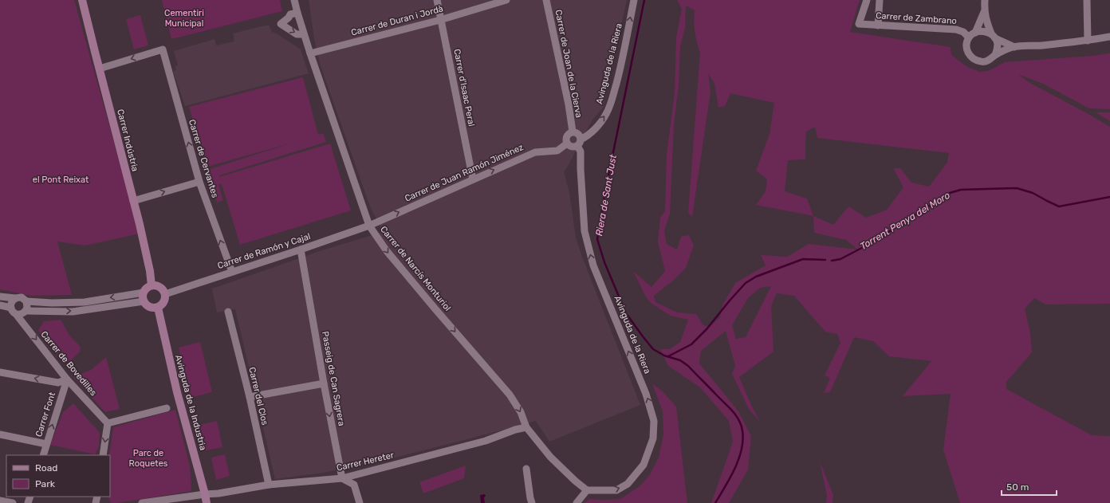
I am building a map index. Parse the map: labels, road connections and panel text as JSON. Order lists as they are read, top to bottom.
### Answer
{
  "streets": {
    "street": [
      "Carrer de Zambrano",
      "Carrer de Duran i Jordà",
      "Carrer de Joan de la Cierva",
      "Avinguda de la Riera",
      "Carrer d'Isaac Peral",
      "Carrer Indústria",
      "Carrer de Cervantes",
      "Carrer de Juan Ramón Jiménez",
      "Carrer de Ramón y Cajal",
      "Carrer de Narcís Monturiol",
      "Carrer de Bovedilles",
      "Passeig de Can Sagrera",
      "Carrer del Clos",
      "Avinguda de la Industria",
      "Carrer Font",
      "Carrer Hereter"
    ]
  },
  "crossings": [
    ["Carrer de Duran i Jordà", "Carrer d'Isaac Peral"],
    ["Carrer de Duran i Jordà", "Carrer de Narcís Monturiol"],
    ["Carrer de Joan de la Cierva", "Avinguda de la Riera"],
    ["Carrer de Joan de la Cierva", "Carrer de Juan Ramón Jiménez"],
    ["Avinguda de la Riera", "Carrer de Juan Ramón Jiménez"],
    ["Avinguda de la Riera", "Carrer de Narcís Monturiol"],
    ["Carrer d'Isaac Peral", "Carrer de Juan Ramón Jiménez"],
    ["Carrer Indústria", "Carrer de Cervantes"],
    ["Carrer Indústria", "Carrer de Ramón y Cajal"],
    ["Carrer Indústria", "Avinguda de la Industria"],
    ["Carrer de Cervantes", "Carrer de Ramón y Cajal"],
    ["Carrer de Juan Ramón Jiménez", "Carrer de Ramón y Cajal"],
    ["Carrer de Juan Ramón Jiménez", "Carrer de Narcís Monturiol"],
    ["Carrer de Ramón y Cajal", "Carrer de Narcís Monturiol"],
    ["Carrer de Ramón y Cajal", "Passeig de Can Sagrera"],
    ["Carrer de Ramón y Cajal", "Avinguda de la Industria"],
    ["Carrer de Narcís Monturiol", "Carrer Hereter"],
    ["Carrer de Bovedilles", "Carrer Font"],
    ["Passeig de Can Sagrera", "Carrer Hereter"],
    ["Carrer del Clos", "Carrer Hereter"],
    ["Avinguda de la Industria", "Carrer Hereter"]
  ],
  "one_way": [
    "Avinguda de la Riera",
    "Carrer de Cervantes",
    "Carrer de Juan Ramón Jiménez",
    "Carrer de Narcís Monturiol",
    "Carrer de Bovedilles",
    "Passeig de Can Sagrera"
  ],
  "water": ["Riera de Sant Just", "Torrent Penya del Moro"],
  "parks": ["Cementiri Municipal", "el Pont Reixat", "Parc de Roquetes"],
  "legend": ["Road", "Park"],
  "scale_bar": "50 m"
}
